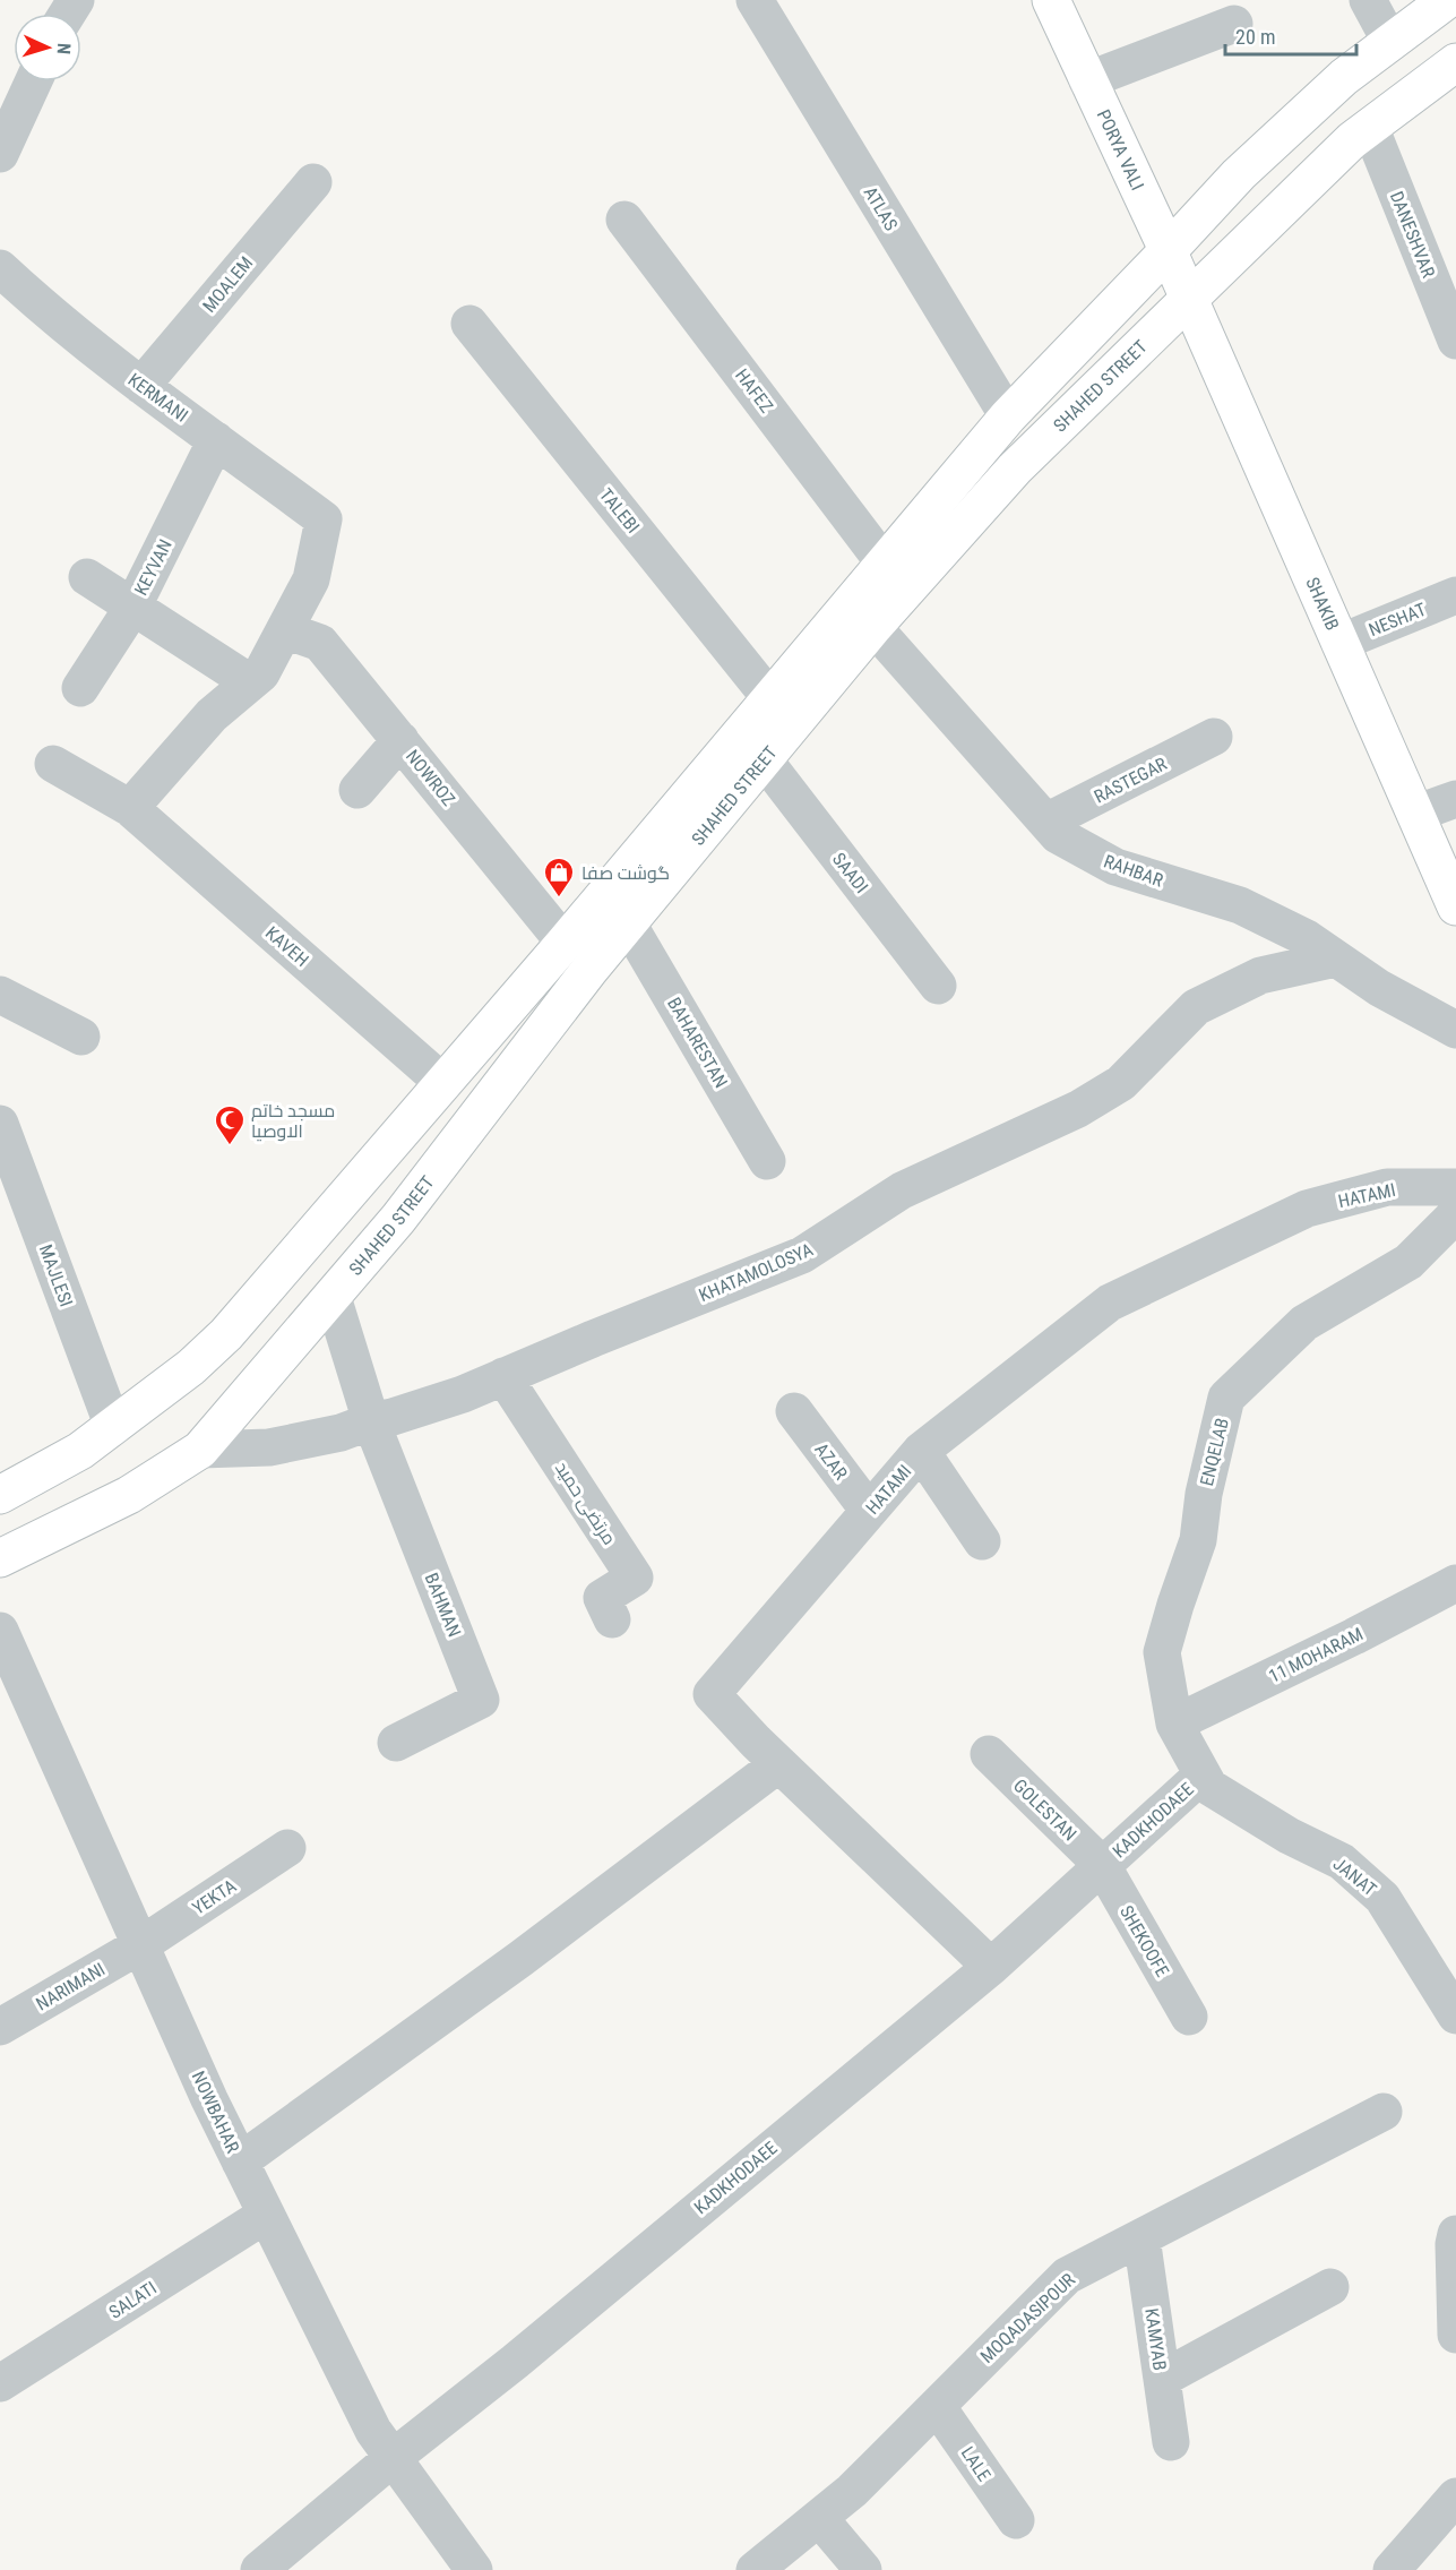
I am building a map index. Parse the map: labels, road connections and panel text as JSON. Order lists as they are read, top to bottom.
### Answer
{
  "streets": {
    "main road": ["PORYA VALI", "SHAHED STREET", "SHAKIB"],
    "street": [
      "ATLAS",
      "DANESHVAR",
      "MOALEM",
      "HAFEZ",
      "KERMANI",
      "TALEBI",
      "KEYVAN",
      "NESHAT",
      "NOWROZ",
      "RASTEGAR",
      "RAHBAR",
      "SAADI",
      "KAVEH",
      "BAHARESTAN",
      "HATAMI",
      "KHATAMOLOSYA",
      "MAJLESI",
      "ENQELAB",
      "AZAR",
      "مرتضی حمید",
      "BAHMAN",
      "11 MOHARAM",
      "GOLESTAN",
      "KADKHODAEE",
      "JANAT",
      "YEKTA",
      "SHEKOOFE",
      "NARIMANI",
      "NOWBAHAR",
      "SALATI",
      "MOQADASIPOUR",
      "KAMYAB",
      "LALE"
    ]
  },
  "crossings": [
    ["PORYA VALI", "SHAHED STREET"],
    ["PORYA VALI", "SHAKIB"],
    ["ATLAS", "SHAHED STREET"],
    ["DANESHVAR", "SHAHED STREET"],
    ["MOALEM", "KERMANI"],
    ["SHAHED STREET", "HAFEZ"],
    ["SHAHED STREET", "TALEBI"],
    ["SHAHED STREET", "SHAKIB"],
    ["SHAHED STREET", "NOWROZ"],
    ["SHAHED STREET", "RAHBAR"],
    ["SHAHED STREET", "SAADI"],
    ["SHAHED STREET", "KAVEH"],
    ["SHAHED STREET", "BAHARESTAN"],
    ["SHAHED STREET", "KHATAMOLOSYA"],
    ["SHAHED STREET", "MAJLESI"],
    ["KERMANI", "KEYVAN"],
    ["KERMANI", "NOWROZ"],
    ["SHAKIB", "NESHAT"],
    ["RASTEGAR", "RAHBAR"],
    ["RAHBAR", "KHATAMOLOSYA"],
    ["HATAMI", "AZAR"],
    ["HATAMI", "KADKHODAEE"],
    ["KHATAMOLOSYA", "مرتضی حمید"],
    ["KHATAMOLOSYA", "BAHMAN"],
    ["ENQELAB", "11 MOHARAM"],
    ["ENQELAB", "KADKHODAEE"],
    ["ENQELAB", "JANAT"],
    ["GOLESTAN", "KADKHODAEE"],
    ["GOLESTAN", "SHEKOOFE"],
    ["KADKHODAEE", "JANAT"],
    ["KADKHODAEE", "SHEKOOFE"],
    ["KADKHODAEE", "NOWBAHAR"],
    ["YEKTA", "NARIMANI"],
    ["YEKTA", "NOWBAHAR"],
    ["NARIMANI", "NOWBAHAR"],
    ["NOWBAHAR", "SALATI"],
    ["MOQADASIPOUR", "KAMYAB"],
    ["MOQADASIPOUR", "LALE"]
  ],
  "places": {
    "shop": ["گوشت صفا"],
    "mosque": ["مسجد خاتم الاوصیا"]
  },
  "scale_bar": "20 m",
  "north": "right"
}
